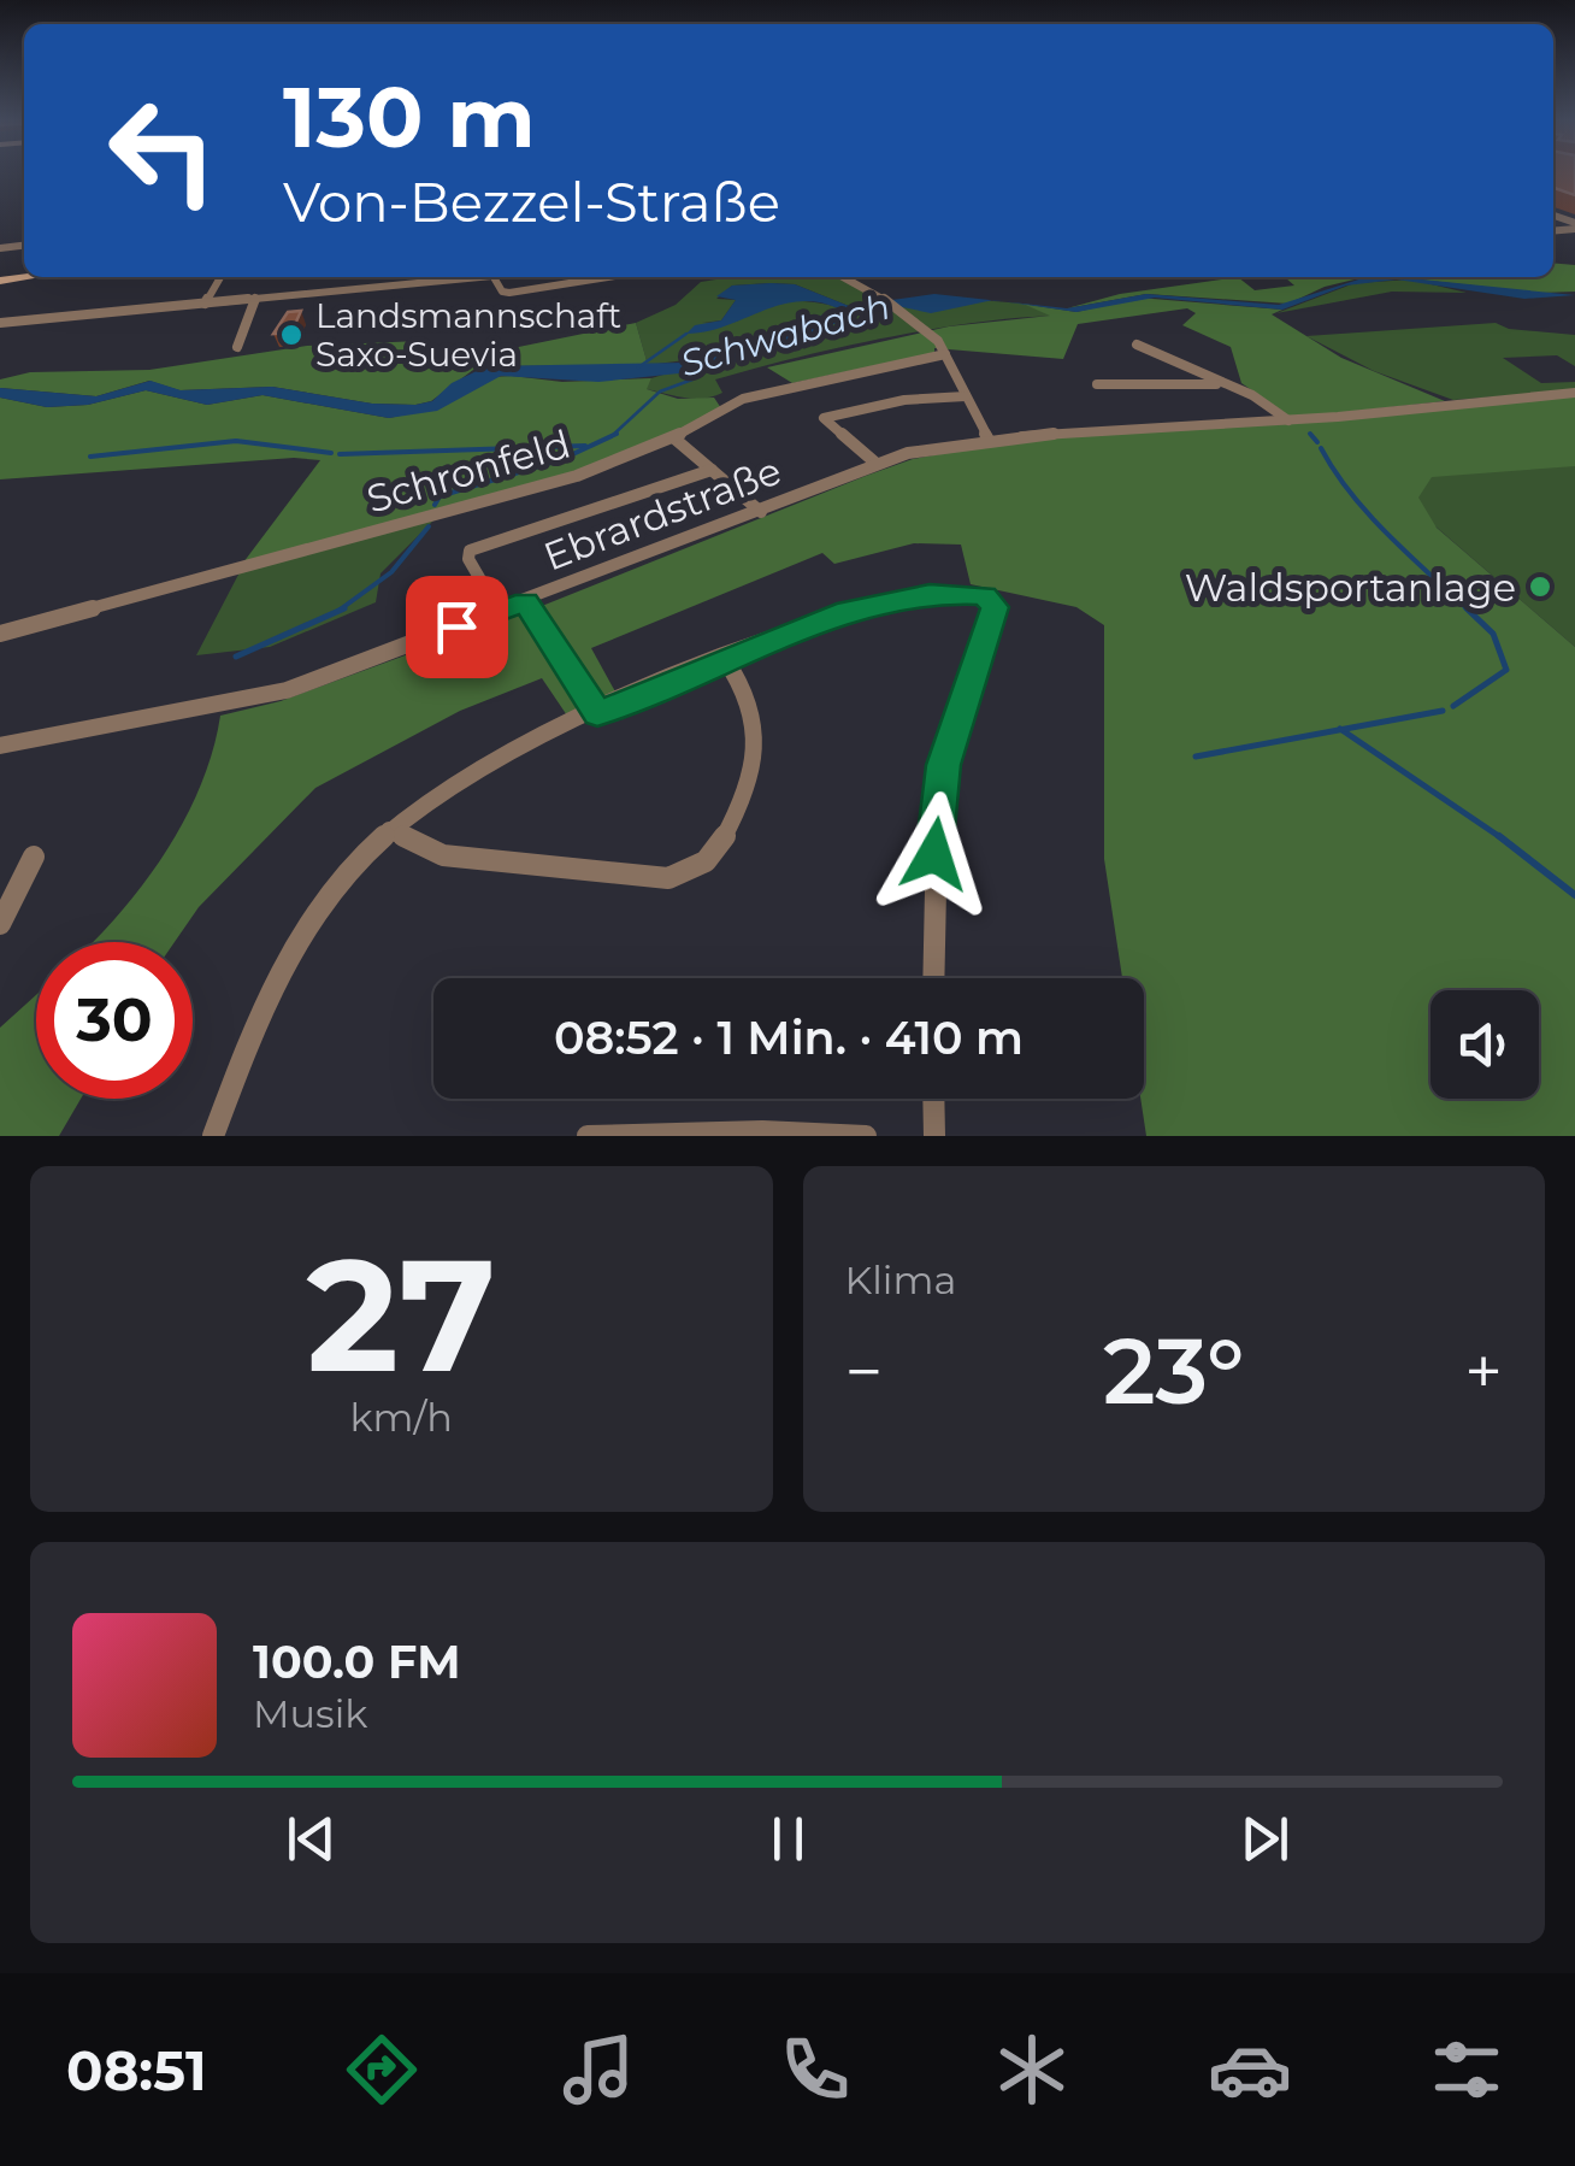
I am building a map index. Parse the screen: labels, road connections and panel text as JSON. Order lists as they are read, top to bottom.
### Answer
{
  "streets": {
    "street": ["Schronfeld", "Ebrardstraße"]
  },
  "water": ["Schwabach"],
  "places": ["Landsmannschaft Saxo-Suevia", "Waldsportanlage"],
  "page": {
    "turn": ["130 m", "Von-Bezzel-Straße"],
    "limit": "30",
    "trip": "08:52 · 1 Min. · 410 m",
    "tile": [
      ["27", "km/h"],
      "Klima"
    ],
    "heat": ["−", "23°", "+"],
    "song": ["100.0 FM", "Musik"],
    "tabs": "08:51"
  }
}
